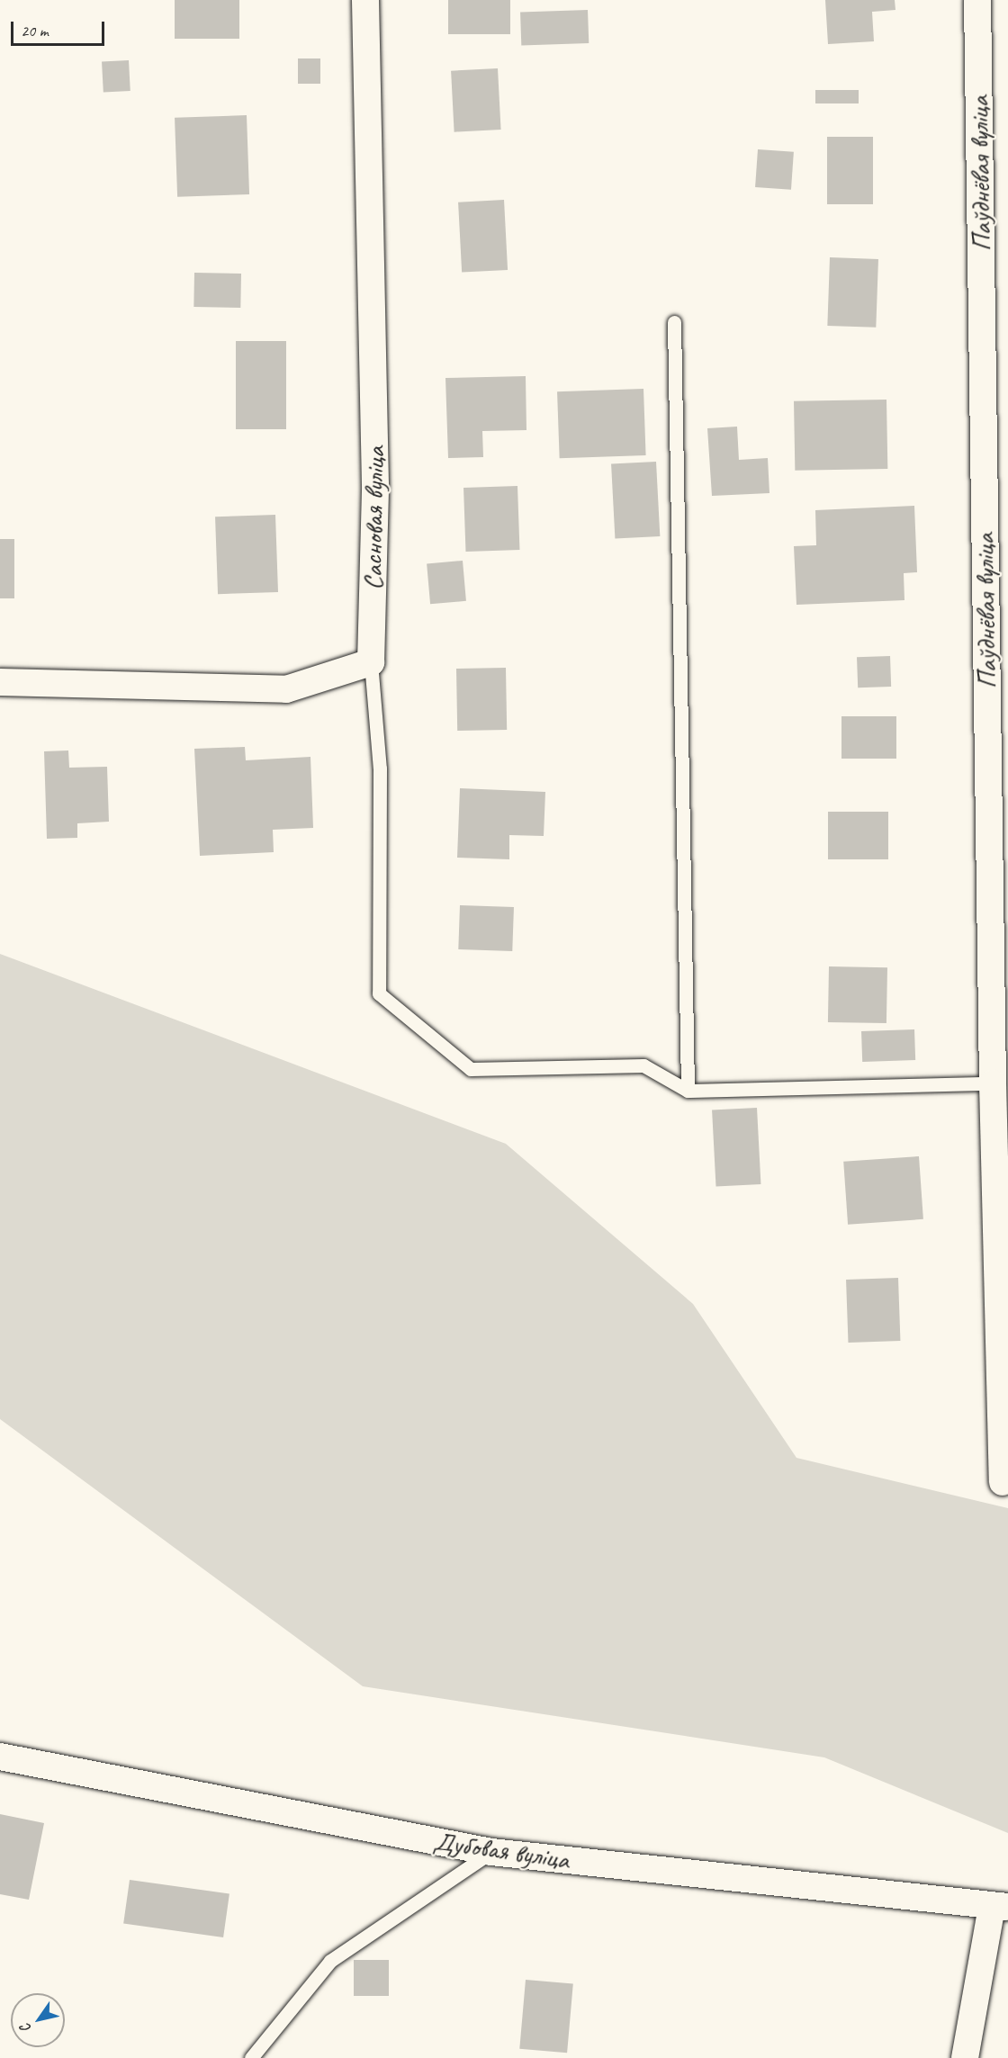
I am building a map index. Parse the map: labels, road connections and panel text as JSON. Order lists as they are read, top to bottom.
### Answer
{
  "streets": {
    "street": ["Паўднёвая вуліца", "Сасновая вуліца", "Дубовая вуліца"]
  },
  "scale_bar": "20 m",
  "north": "bottom left"
}
